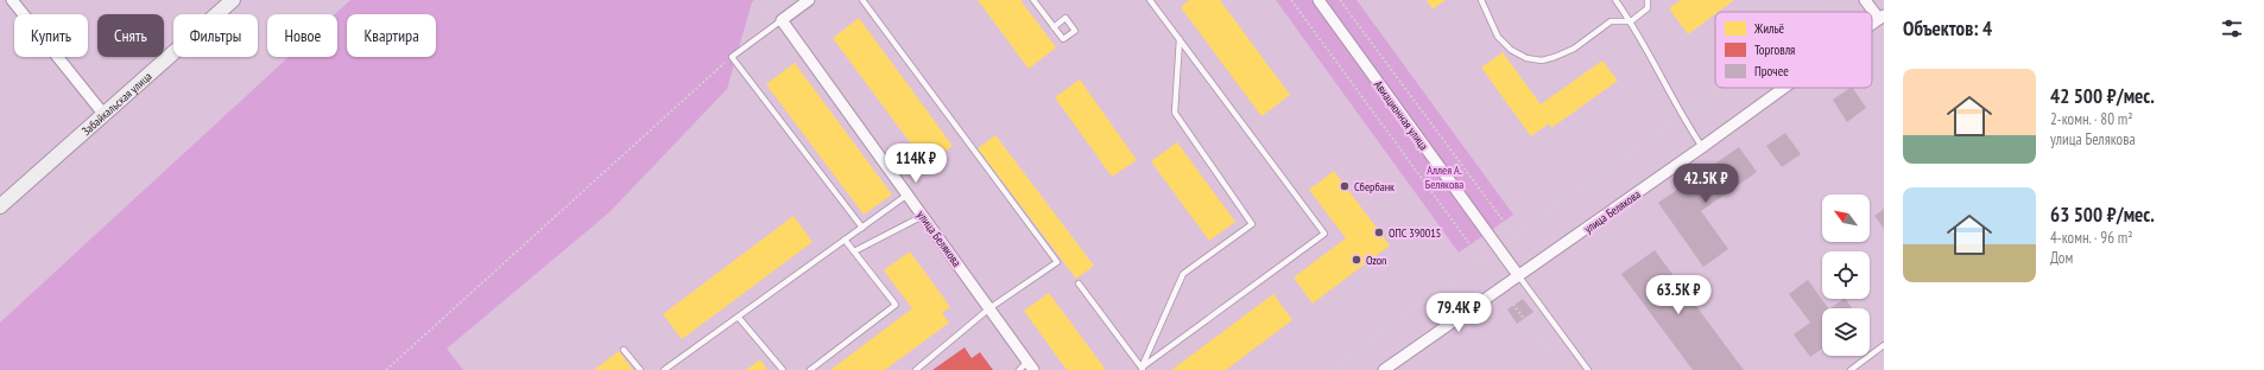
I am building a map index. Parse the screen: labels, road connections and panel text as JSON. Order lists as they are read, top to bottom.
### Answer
{
  "streets": {
    "street": ["Забайкальская улица", "Авиационная улица", "улица Белякова"]
  },
  "crossings": [
    ["Авиационная улица", "улица Белякова"]
  ],
  "parks": ["Аллея А. Белякова"],
  "places": ["Сбербанк", "ОПС 390015", "Ozon"],
  "legend": ["Жильё", "Торговля", "Прочее"],
  "north": "top left",
  "page": {
    "heading": "Объектов: 4",
    "chip": [
      "Купить",
      "Снять",
      "Фильтры",
      "Новое",
      "Квартира"
    ],
    "list": [
      {
        "name": "42 500 ₽/мес.",
        "note": "2-комн. · 80 m² · улица Белякова"
      },
      {
        "name": "63 500 ₽/мес.",
        "note": "4-комн. · 96 m² · Дом"
      }
    ],
    "price": [
      "114K ₽",
      "42.5K ₽",
      "63.5K ₽",
      "79.4K ₽"
    ]
  }
}
